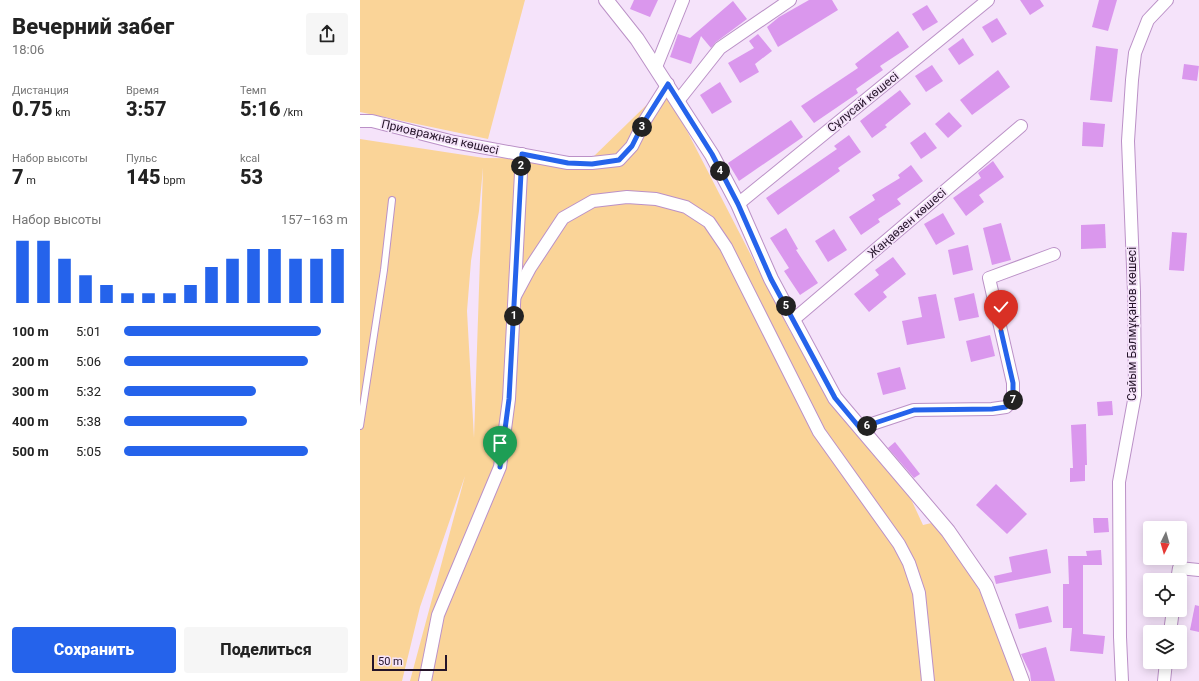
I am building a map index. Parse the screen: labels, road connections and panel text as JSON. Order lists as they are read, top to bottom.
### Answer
{
  "streets": {
    "street": [
      "Сұлусай көшесі",
      "Приовражная көшесі",
      "Жаңаөзен көшесі",
      "Сайым Балмұқанов көшесі"
    ]
  },
  "scale_bar": "50 m",
  "north": "bottom",
  "page": {
    "heading": ["Вечерний забег", "18:06"],
    "stats": [
      ["Дистанция", "0.75 km"],
      ["Время", "3:57"],
      ["Темп", "5:16 /km"],
      ["Набор высоты", "7 m"],
      ["Пульс", "145 bpm"],
      ["kcal", "53"]
    ],
    "pins": [
      "3",
      "2",
      "4",
      "5",
      "1",
      "7",
      "6"
    ],
    "chart": ["Набор высоты", "157–163 m"],
    "list": [
      {
        "name": "100 m",
        "note": "5:01"
      },
      {
        "name": "200 m",
        "note": "5:06"
      },
      {
        "name": "300 m",
        "note": "5:32"
      },
      {
        "name": "400 m",
        "note": "5:38"
      },
      {
        "name": "500 m",
        "note": "5:05"
      }
    ],
    "buttons": ["Сохранить", "Поделиться"],
    "scale": "50 m"
  }
}
